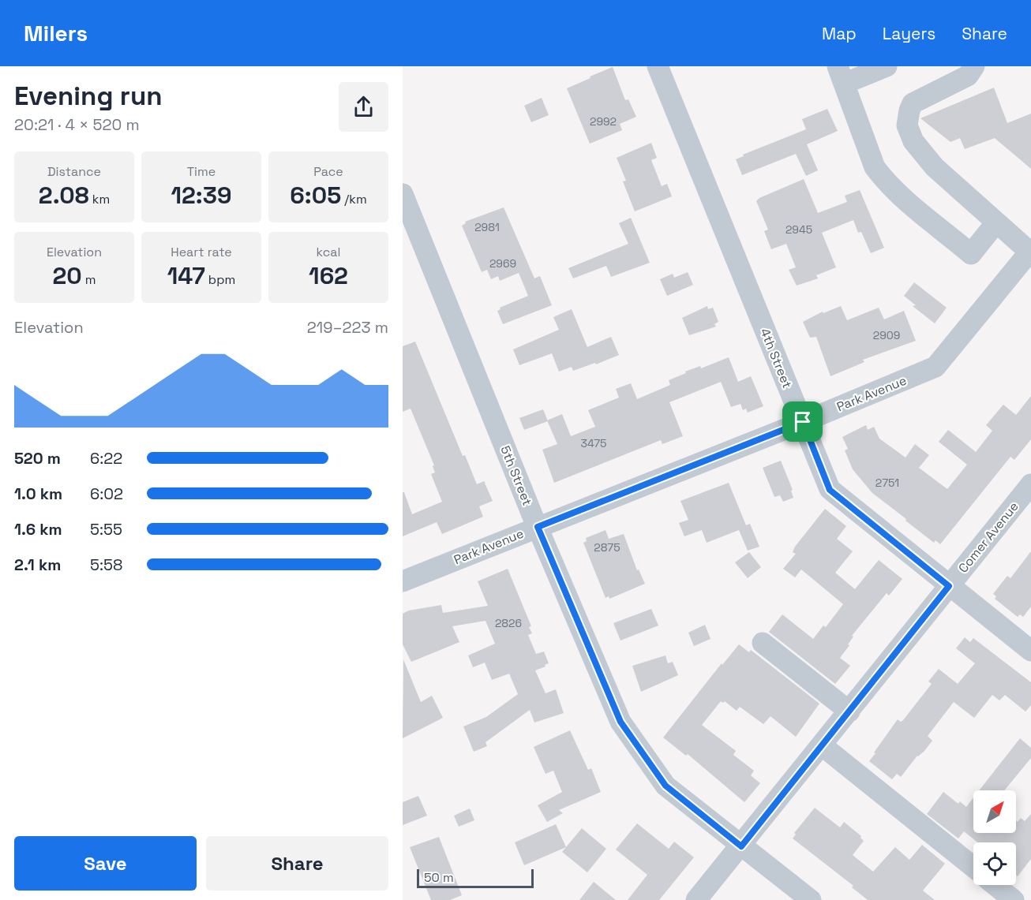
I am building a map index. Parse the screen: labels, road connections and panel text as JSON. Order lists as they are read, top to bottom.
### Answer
{
  "streets": {
    "street": [
      "4th Street",
      "Park Avenue",
      "5th Street",
      "Comer Avenue"
    ]
  },
  "crossings": [
    ["4th Street", "Park Avenue"],
    ["4th Street", "Comer Avenue"],
    ["Park Avenue", "5th Street"],
    ["5th Street", "Comer Avenue"]
  ],
  "house_numbers": [
    "2992",
    "2981",
    "2945",
    "2969",
    "2909",
    "3475",
    "2751",
    "2875",
    "2826"
  ],
  "scale_bar": "50 m",
  "north": "top right",
  "page": {
    "header": "Milers",
    "nav": ["Map", "Layers", "Share"],
    "heading": ["Evening run", "20:21 · 4 × 520 m"],
    "stats": [
      ["Distance", "2.08 km"],
      ["Time", "12:39"],
      ["Pace", "6:05 /km"],
      ["Elevation", "20 m"],
      ["Heart rate", "147 bpm"],
      ["kcal", "162"]
    ],
    "chart": ["Elevation", "219–223 m"],
    "list": [
      {
        "name": "520 m",
        "note": "6:22"
      },
      {
        "name": "1.0 km",
        "note": "6:02"
      },
      {
        "name": "1.6 km",
        "note": "5:55"
      },
      {
        "name": "2.1 km",
        "note": "5:58"
      }
    ],
    "buttons": ["Save", "Share"],
    "scale": "50 m"
  }
}
